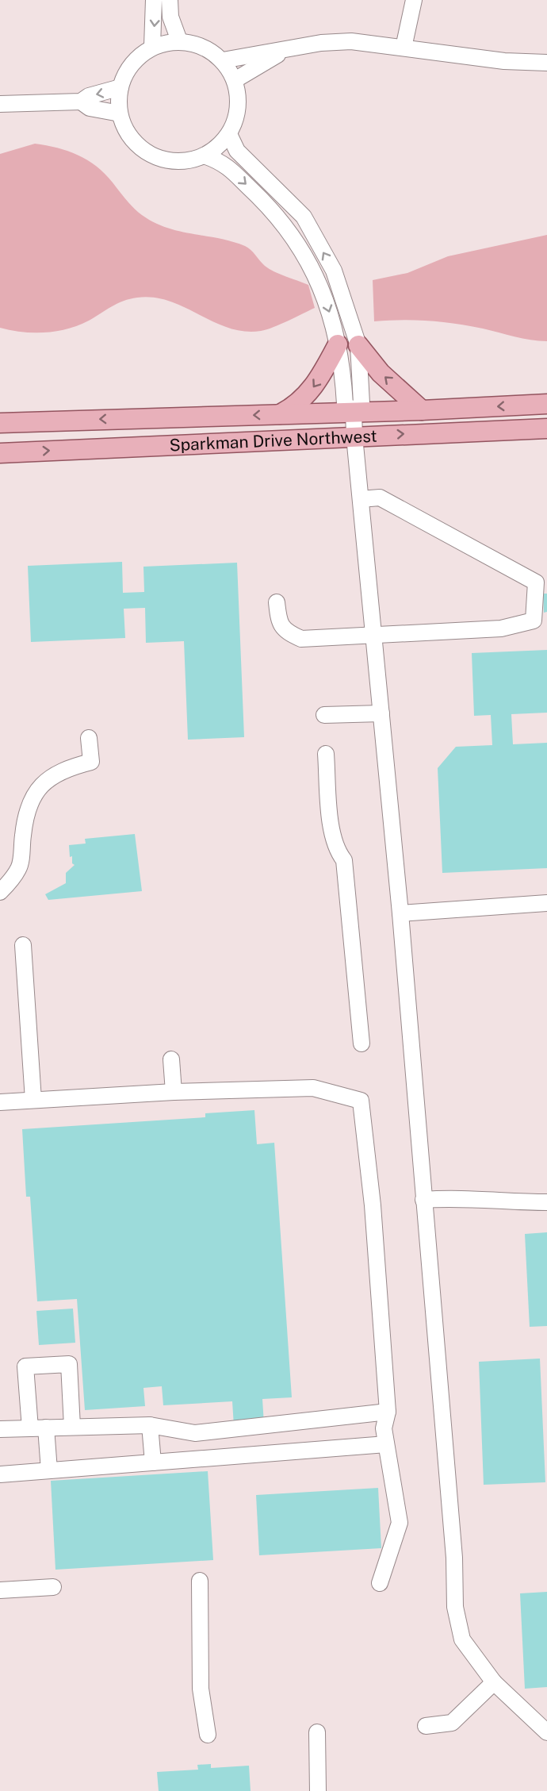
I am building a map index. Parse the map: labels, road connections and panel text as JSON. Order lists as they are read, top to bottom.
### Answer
{
  "streets": {
    "main road": ["Sparkman Drive Northwest"]
  }
}
